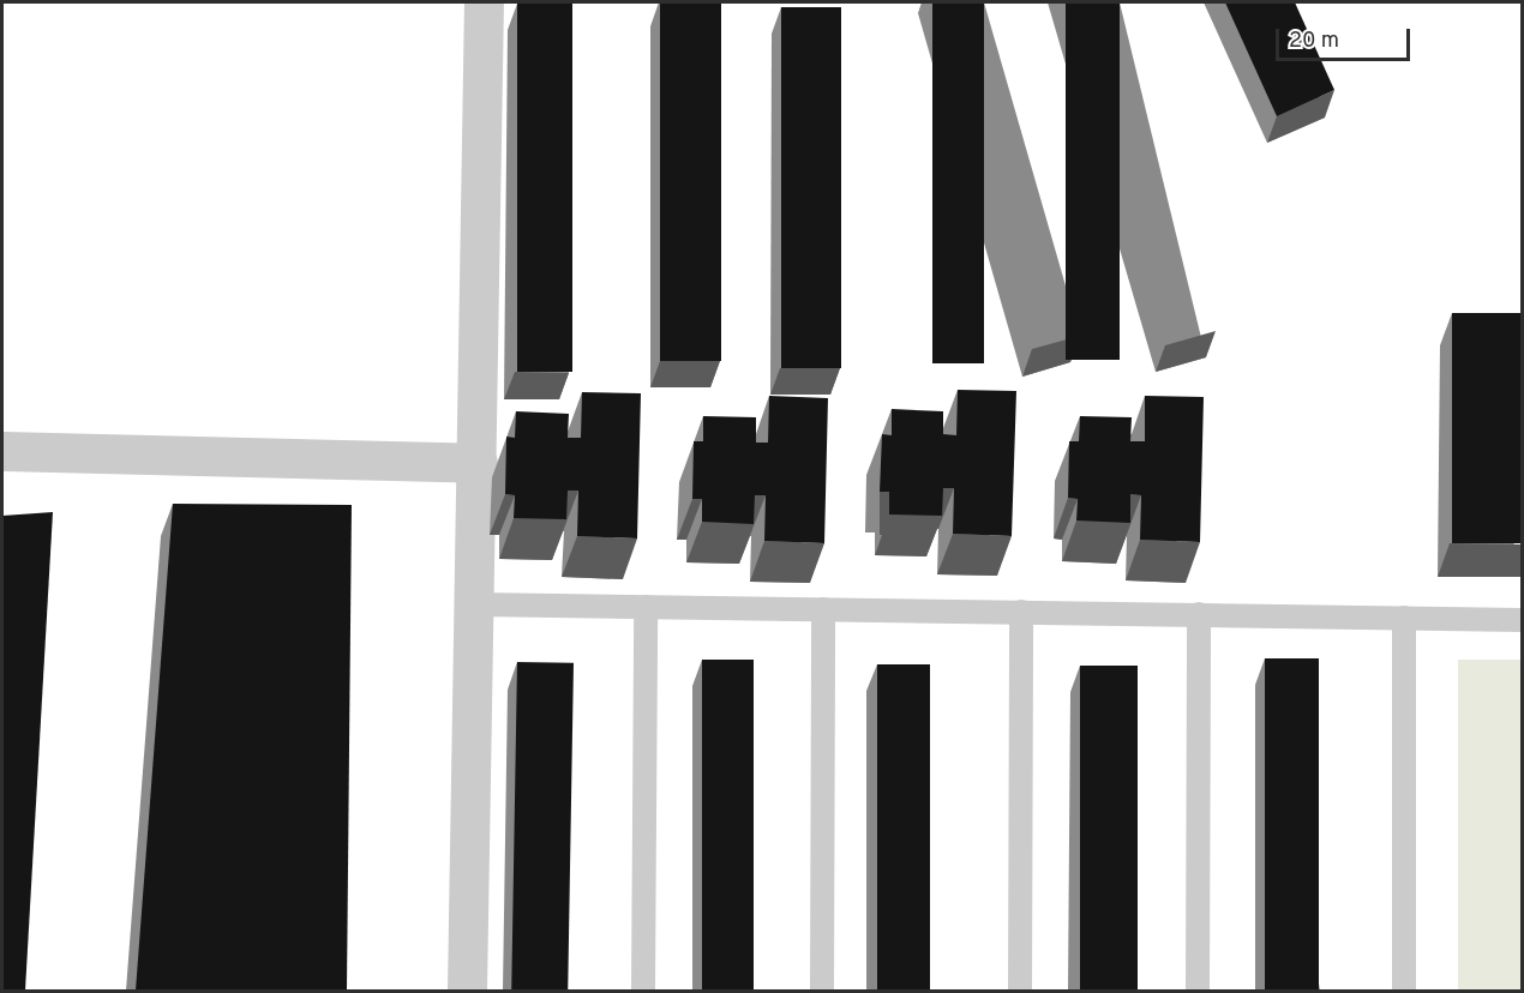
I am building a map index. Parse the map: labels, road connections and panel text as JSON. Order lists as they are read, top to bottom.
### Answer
{
  "scale_bar": "20 m"
}
